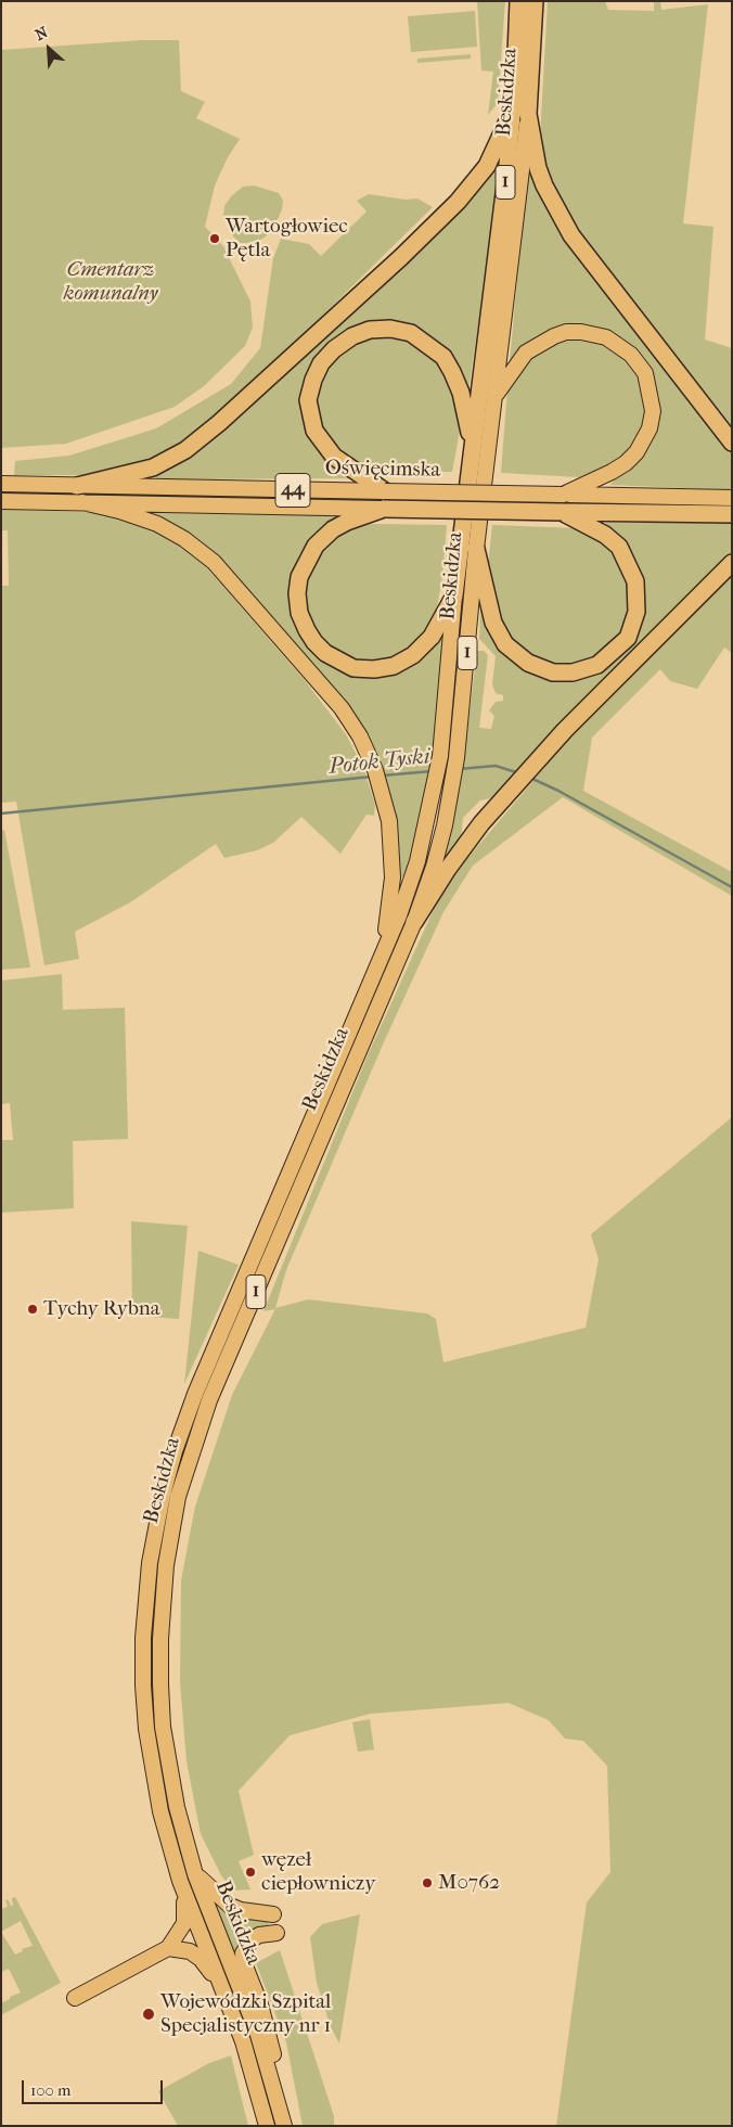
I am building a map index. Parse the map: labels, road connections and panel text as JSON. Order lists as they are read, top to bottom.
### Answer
{
  "streets": {
    "highway": [
      "Beskidzka",
      "1",
      "Oświęcimska",
      "44"
    ]
  },
  "water": ["Potok Tyski"],
  "parks": ["Cmentarz komunalny"],
  "places": [
    "Wartogłowiec Pętla",
    "Tychy Rybna",
    "węzeł ciepłowniczy",
    "M0762",
    "Wojewódzki Szpital Specjalistyczny nr 1"
  ],
  "scale_bar": "100 m",
  "north": "top left"
}
